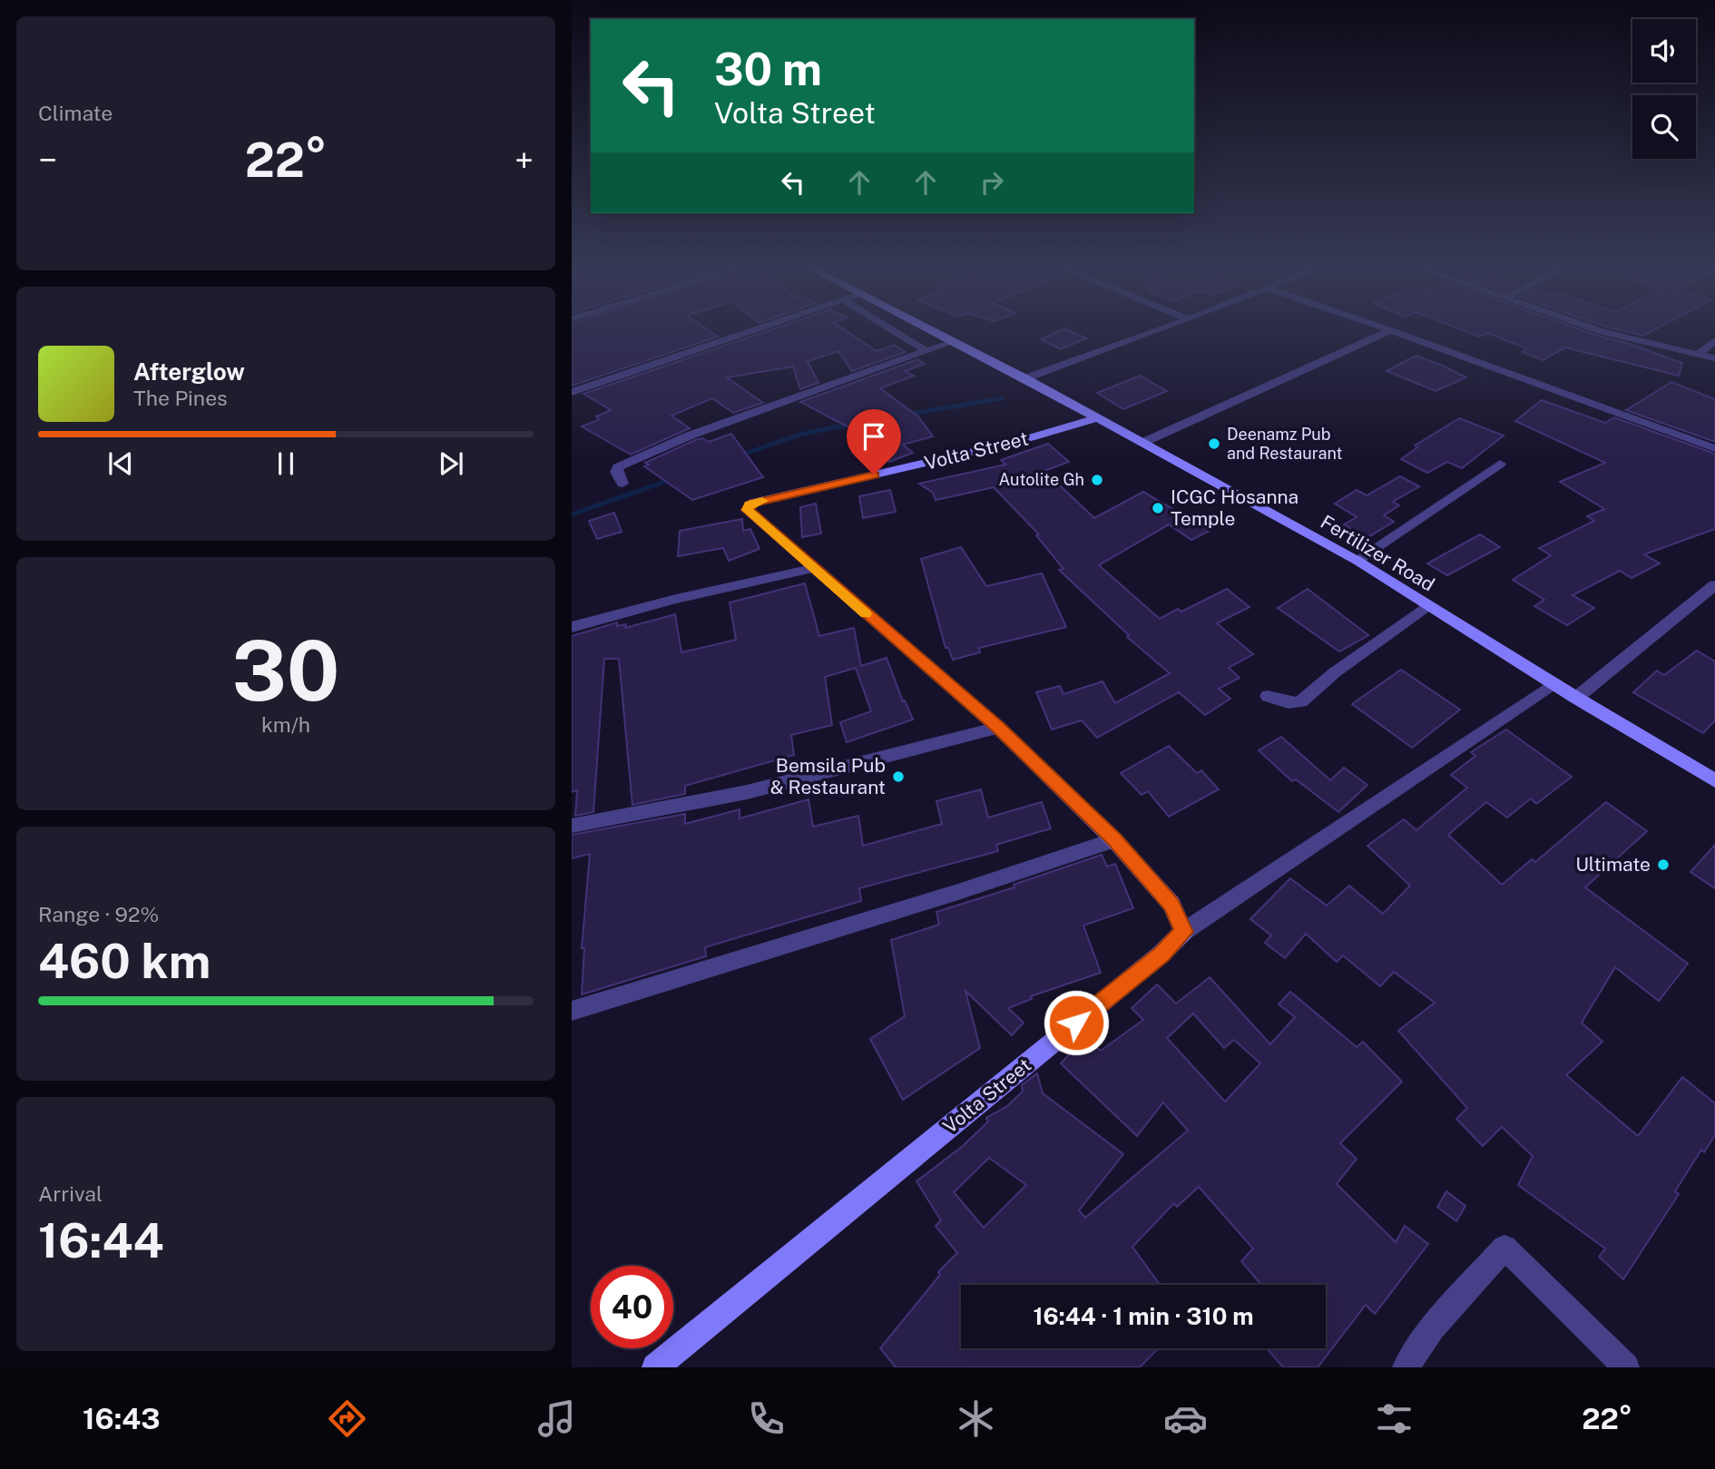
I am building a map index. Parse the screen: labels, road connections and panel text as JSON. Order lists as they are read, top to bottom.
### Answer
{
  "streets": {
    "street": ["Volta Street", "Fertilizer Road"]
  },
  "crossings": [
    ["Volta Street", "Fertilizer Road"]
  ],
  "places": [
    "Deenamz Pub and Restaurant",
    "Autolite Gh",
    "ICGC Hosanna Temple",
    "Bemsila Pub & Restaurant",
    "Ultimate"
  ],
  "page": {
    "tile": [
      "Climate",
      ["30", "km/h"],
      ["Range · 92%", "460 km"],
      ["Arrival", "16:44"]
    ],
    "turn": ["30 m", "Volta Street"],
    "heat": ["−", "22°", "+"],
    "song": ["Afterglow", "The Pines"],
    "limit": "40",
    "trip": "16:44 · 1 min · 310 m",
    "tabs": ["16:43", "22°"]
  }
}
